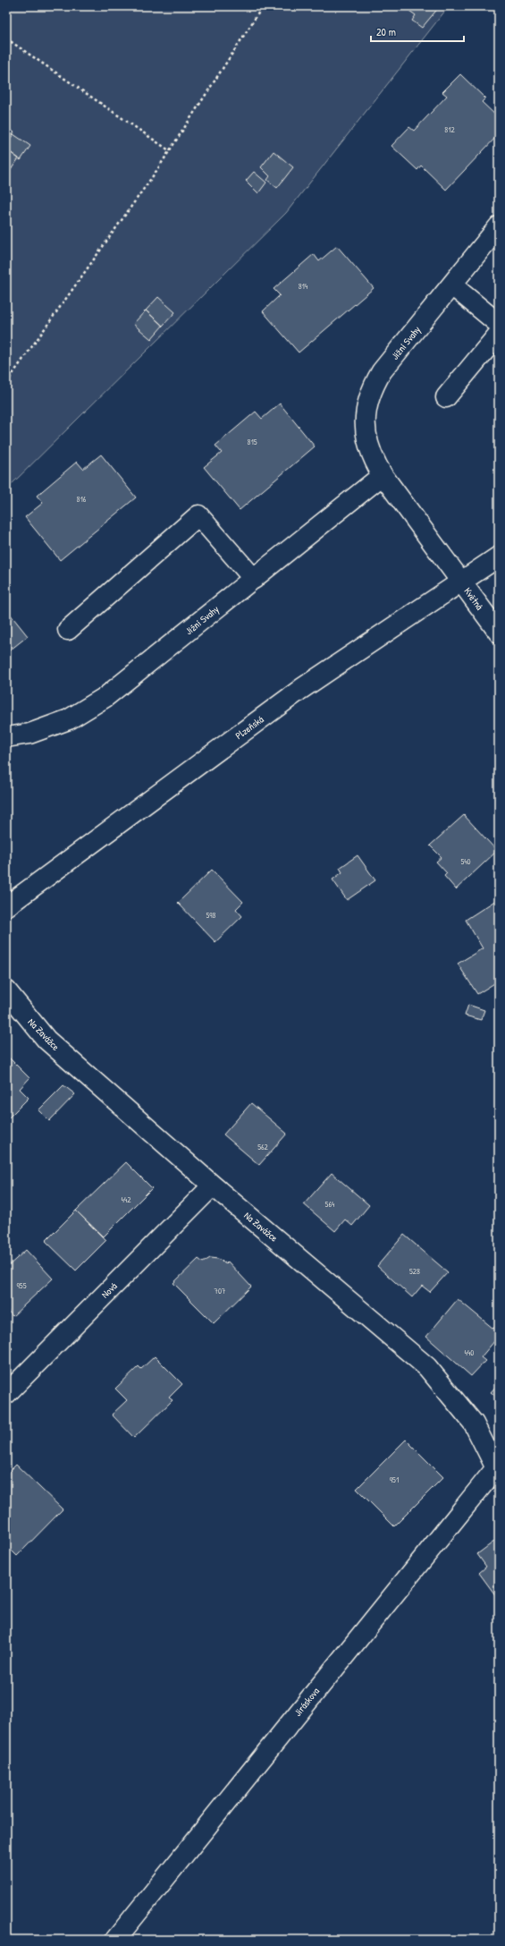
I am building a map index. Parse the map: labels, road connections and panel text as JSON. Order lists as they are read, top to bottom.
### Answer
{
  "streets": {
    "street": [
      "Jižní Svahy",
      "Květná",
      "Plzeňská",
      "Na Zavážce",
      "Nová",
      "Jiráskova"
    ]
  },
  "crossings": [
    ["Jižní Svahy", "Květná"],
    ["Jižní Svahy", "Plzeňská"],
    ["Květná", "Plzeňská"],
    ["Na Zavážce", "Nová"],
    ["Na Zavážce", "Jiráskova"]
  ],
  "house_numbers": [
    "812",
    "814",
    "815",
    "816",
    "540",
    "598",
    "562",
    "442",
    "564",
    "528",
    "955",
    "707",
    "440",
    "951"
  ],
  "scale_bar": "20 m"
}
